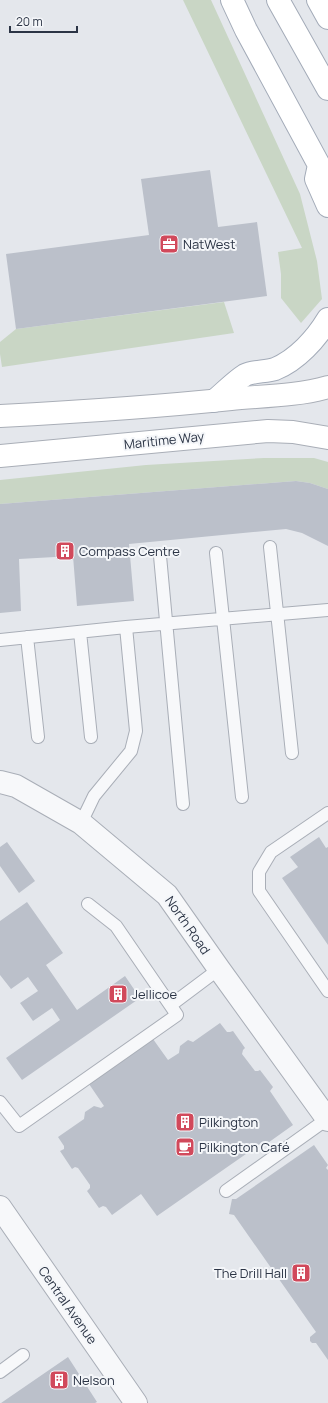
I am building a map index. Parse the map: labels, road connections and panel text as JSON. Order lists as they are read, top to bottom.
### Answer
{
  "streets": {
    "street": ["Maritime Way", "North Road", "Central Avenue"]
  },
  "places": {
    "office": ["NatWest"],
    "building": [
      "Compass Centre",
      "Jellicoe",
      "Pilkington",
      "The Drill Hall",
      "Nelson"
    ],
    "cafe": ["Pilkington Café"]
  },
  "scale_bar": "20 m"
}
